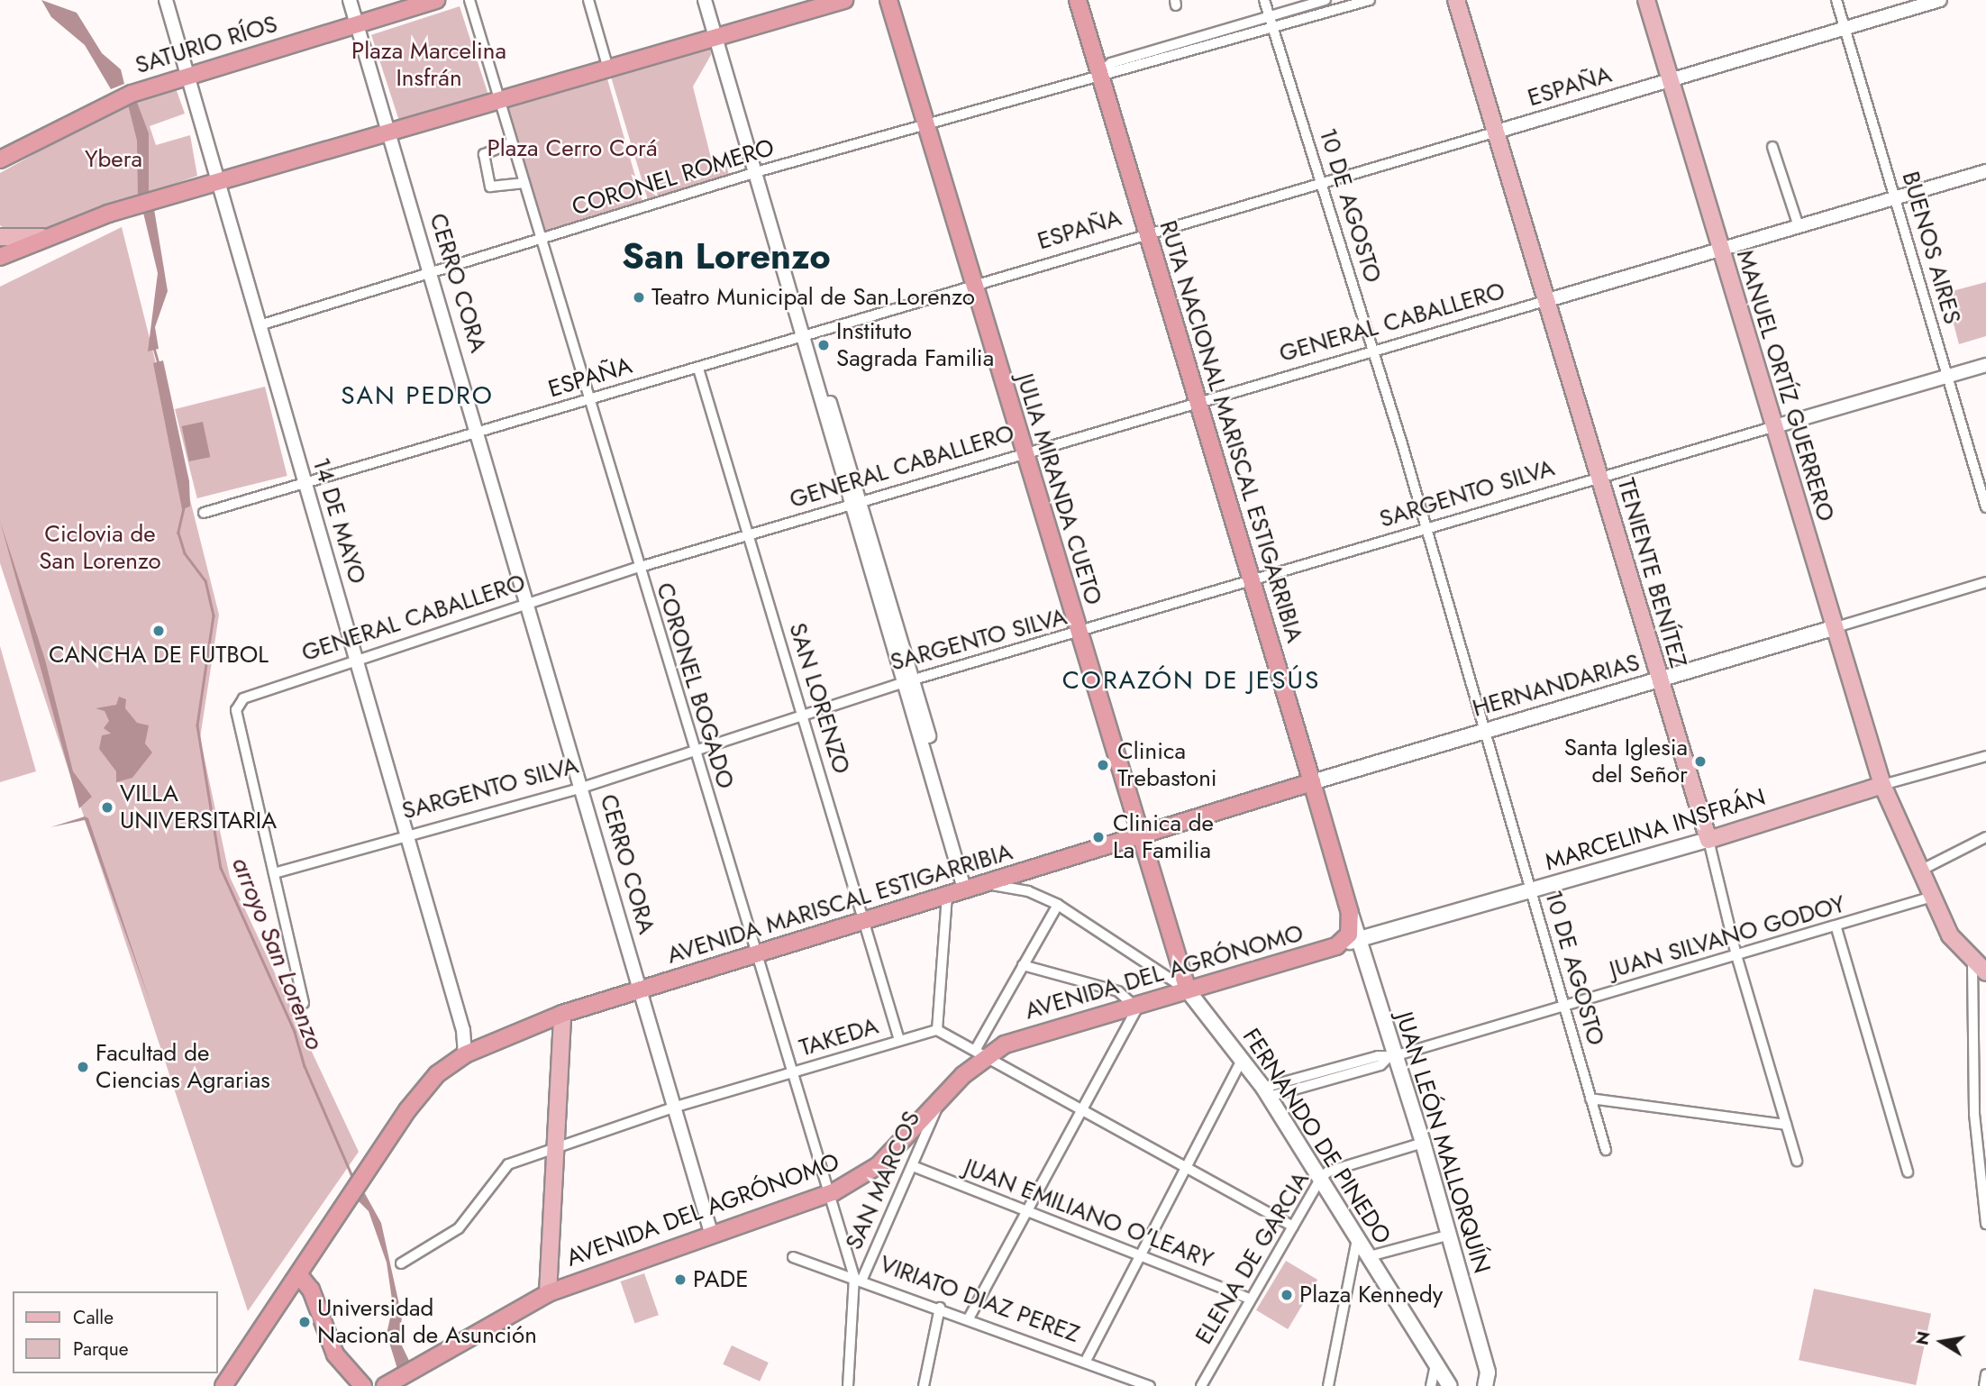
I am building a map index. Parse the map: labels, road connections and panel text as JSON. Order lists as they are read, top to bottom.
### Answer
{
  "streets": {
    "highway": [
      "SATURIO RÍOS",
      "RUTA NACIONAL MARISCAL ESTIGARRIBIA",
      "JULIA MIRANDA CUETO",
      "HERNANDARIAS",
      "AVENIDA MARISCAL ESTIGARRIBIA",
      "AVENIDA DEL AGRÓNOMO"
    ],
    "main road": [
      "MANUEL ORTÍZ GUERRERO",
      "TENIENTE BENÍTEZ",
      "MARCELINA INSFRÁN",
      "FERNANDO DE PINEDO",
      "JUAN LEÓN MALLORQUÍN"
    ],
    "street": [
      "ESPAÑA",
      "CORONEL ROMERO",
      "10 DE AGOSTO",
      "BUENOS AIRES",
      "CERRO CORA",
      "GENERAL CABALLERO",
      "SARGENTO SILVA",
      "14 DE MAYO",
      "CORONEL BOGADO",
      "SAN LORENZO",
      "JUAN SILVANO GODOY",
      "TAKEDA",
      "SAN MARCOS",
      "JUAN EMILIANO O'LEARY",
      "ELENA DE GARCIA",
      "VIRIATO DIAZ PEREZ"
    ]
  },
  "crossings": [
    ["SATURIO RÍOS", "CERRO CORA"],
    ["SATURIO RÍOS", "14 DE MAYO"],
    ["ESPAÑA", "10 DE AGOSTO"],
    ["ESPAÑA", "BUENOS AIRES"],
    ["ESPAÑA", "CERRO CORA"],
    ["ESPAÑA", "MANUEL ORTÍZ GUERRERO"],
    ["ESPAÑA", "RUTA NACIONAL MARISCAL ESTIGARRIBIA"],
    ["ESPAÑA", "JULIA MIRANDA CUETO"],
    ["ESPAÑA", "14 DE MAYO"],
    ["ESPAÑA", "TENIENTE BENÍTEZ"],
    ["ESPAÑA", "CORONEL BOGADO"],
    ["ESPAÑA", "SAN LORENZO"],
    ["CORONEL ROMERO", "10 DE AGOSTO"],
    ["CORONEL ROMERO", "CERRO CORA"],
    ["CORONEL ROMERO", "RUTA NACIONAL MARISCAL ESTIGARRIBIA"],
    ["CORONEL ROMERO", "JULIA MIRANDA CUETO"],
    ["CORONEL ROMERO", "14 DE MAYO"],
    ["CORONEL ROMERO", "CORONEL BOGADO"],
    ["10 DE AGOSTO", "GENERAL CABALLERO"],
    ["10 DE AGOSTO", "SARGENTO SILVA"],
    ["10 DE AGOSTO", "HERNANDARIAS"],
    ["10 DE AGOSTO", "MARCELINA INSFRÁN"],
    ["10 DE AGOSTO", "JUAN SILVANO GODOY"],
    ["BUENOS AIRES", "GENERAL CABALLERO"],
    ["BUENOS AIRES", "SARGENTO SILVA"],
    ["CERRO CORA", "GENERAL CABALLERO"],
    ["CERRO CORA", "SARGENTO SILVA"],
    ["CERRO CORA", "AVENIDA MARISCAL ESTIGARRIBIA"],
    ["CERRO CORA", "AVENIDA DEL AGRÓNOMO"],
    ["CERRO CORA", "TAKEDA"],
    ["GENERAL CABALLERO", "MANUEL ORTÍZ GUERRERO"],
    ["GENERAL CABALLERO", "RUTA NACIONAL MARISCAL ESTIGARRIBIA"],
    ["GENERAL CABALLERO", "JULIA MIRANDA CUETO"],
    ["GENERAL CABALLERO", "SARGENTO SILVA"],
    ["GENERAL CABALLERO", "14 DE MAYO"],
    ["GENERAL CABALLERO", "TENIENTE BENÍTEZ"],
    ["GENERAL CABALLERO", "CORONEL BOGADO"],
    ["GENERAL CABALLERO", "SAN LORENZO"],
    ["MANUEL ORTÍZ GUERRERO", "SARGENTO SILVA"],
    ["MANUEL ORTÍZ GUERRERO", "HERNANDARIAS"],
    ["MANUEL ORTÍZ GUERRERO", "MARCELINA INSFRÁN"],
    ["MANUEL ORTÍZ GUERRERO", "JUAN SILVANO GODOY"],
    ["RUTA NACIONAL MARISCAL ESTIGARRIBIA", "SARGENTO SILVA"],
    ["RUTA NACIONAL MARISCAL ESTIGARRIBIA", "HERNANDARIAS"],
    ["RUTA NACIONAL MARISCAL ESTIGARRIBIA", "JUAN LEÓN MALLORQUÍN"],
    ["JULIA MIRANDA CUETO", "SARGENTO SILVA"],
    ["JULIA MIRANDA CUETO", "HERNANDARIAS"],
    ["JULIA MIRANDA CUETO", "AVENIDA MARISCAL ESTIGARRIBIA"],
    ["JULIA MIRANDA CUETO", "AVENIDA DEL AGRÓNOMO"],
    ["JULIA MIRANDA CUETO", "FERNANDO DE PINEDO"],
    ["SARGENTO SILVA", "14 DE MAYO"],
    ["SARGENTO SILVA", "TENIENTE BENÍTEZ"],
    ["SARGENTO SILVA", "CORONEL BOGADO"],
    ["SARGENTO SILVA", "SAN LORENZO"],
    ["14 DE MAYO", "AVENIDA MARISCAL ESTIGARRIBIA"],
    ["TENIENTE BENÍTEZ", "HERNANDARIAS"],
    ["TENIENTE BENÍTEZ", "MARCELINA INSFRÁN"],
    ["TENIENTE BENÍTEZ", "JUAN SILVANO GODOY"],
    ["CORONEL BOGADO", "AVENIDA MARISCAL ESTIGARRIBIA"],
    ["CORONEL BOGADO", "AVENIDA DEL AGRÓNOMO"],
    ["CORONEL BOGADO", "TAKEDA"],
    ["CORONEL BOGADO", "SAN MARCOS"],
    ["CORONEL BOGADO", "VIRIATO DIAZ PEREZ"],
    ["HERNANDARIAS", "AVENIDA MARISCAL ESTIGARRIBIA"],
    ["SAN LORENZO", "AVENIDA MARISCAL ESTIGARRIBIA"],
    ["SAN LORENZO", "TAKEDA"],
    ["MARCELINA INSFRÁN", "AVENIDA DEL AGRÓNOMO"],
    ["MARCELINA INSFRÁN", "JUAN LEÓN MALLORQUÍN"],
    ["AVENIDA MARISCAL ESTIGARRIBIA", "FERNANDO DE PINEDO"],
    ["JUAN SILVANO GODOY", "FERNANDO DE PINEDO"],
    ["JUAN SILVANO GODOY", "JUAN LEÓN MALLORQUÍN"],
    ["AVENIDA DEL AGRÓNOMO", "FERNANDO DE PINEDO"],
    ["AVENIDA DEL AGRÓNOMO", "SAN MARCOS"],
    ["FERNANDO DE PINEDO", "ELENA DE GARCIA"],
    ["JUAN LEÓN MALLORQUÍN", "ELENA DE GARCIA"],
    ["SAN MARCOS", "JUAN EMILIANO O'LEARY"],
    ["SAN MARCOS", "VIRIATO DIAZ PEREZ"],
    ["JUAN EMILIANO O'LEARY", "ELENA DE GARCIA"]
  ],
  "districts": ["San Lorenzo", "SAN PEDRO", "CORAZÓN DE JESÚS"],
  "water": ["arroyo San Lorenzo"],
  "parks": [
    "Plaza Marcelina Insfrán",
    "Plaza Cerro Corá",
    "Ybera",
    "Ciclovia de San Lorenzo"
  ],
  "places": [
    "Teatro Municipal de San Lorenzo",
    "Instituto Sagrada Familia",
    "CANCHA DE FUTBOL",
    "Santa Iglesia del Señor",
    "Clinica Trebastoni",
    "VILLA UNIVERSITARIA",
    "Clinica de La Familia",
    "Facultad de Ciencias Agrarias",
    "PADE",
    "Plaza Kennedy",
    "Universidad Nacional de Asunción"
  ],
  "legend": ["Calle", "Parque"],
  "north": "left"
}
